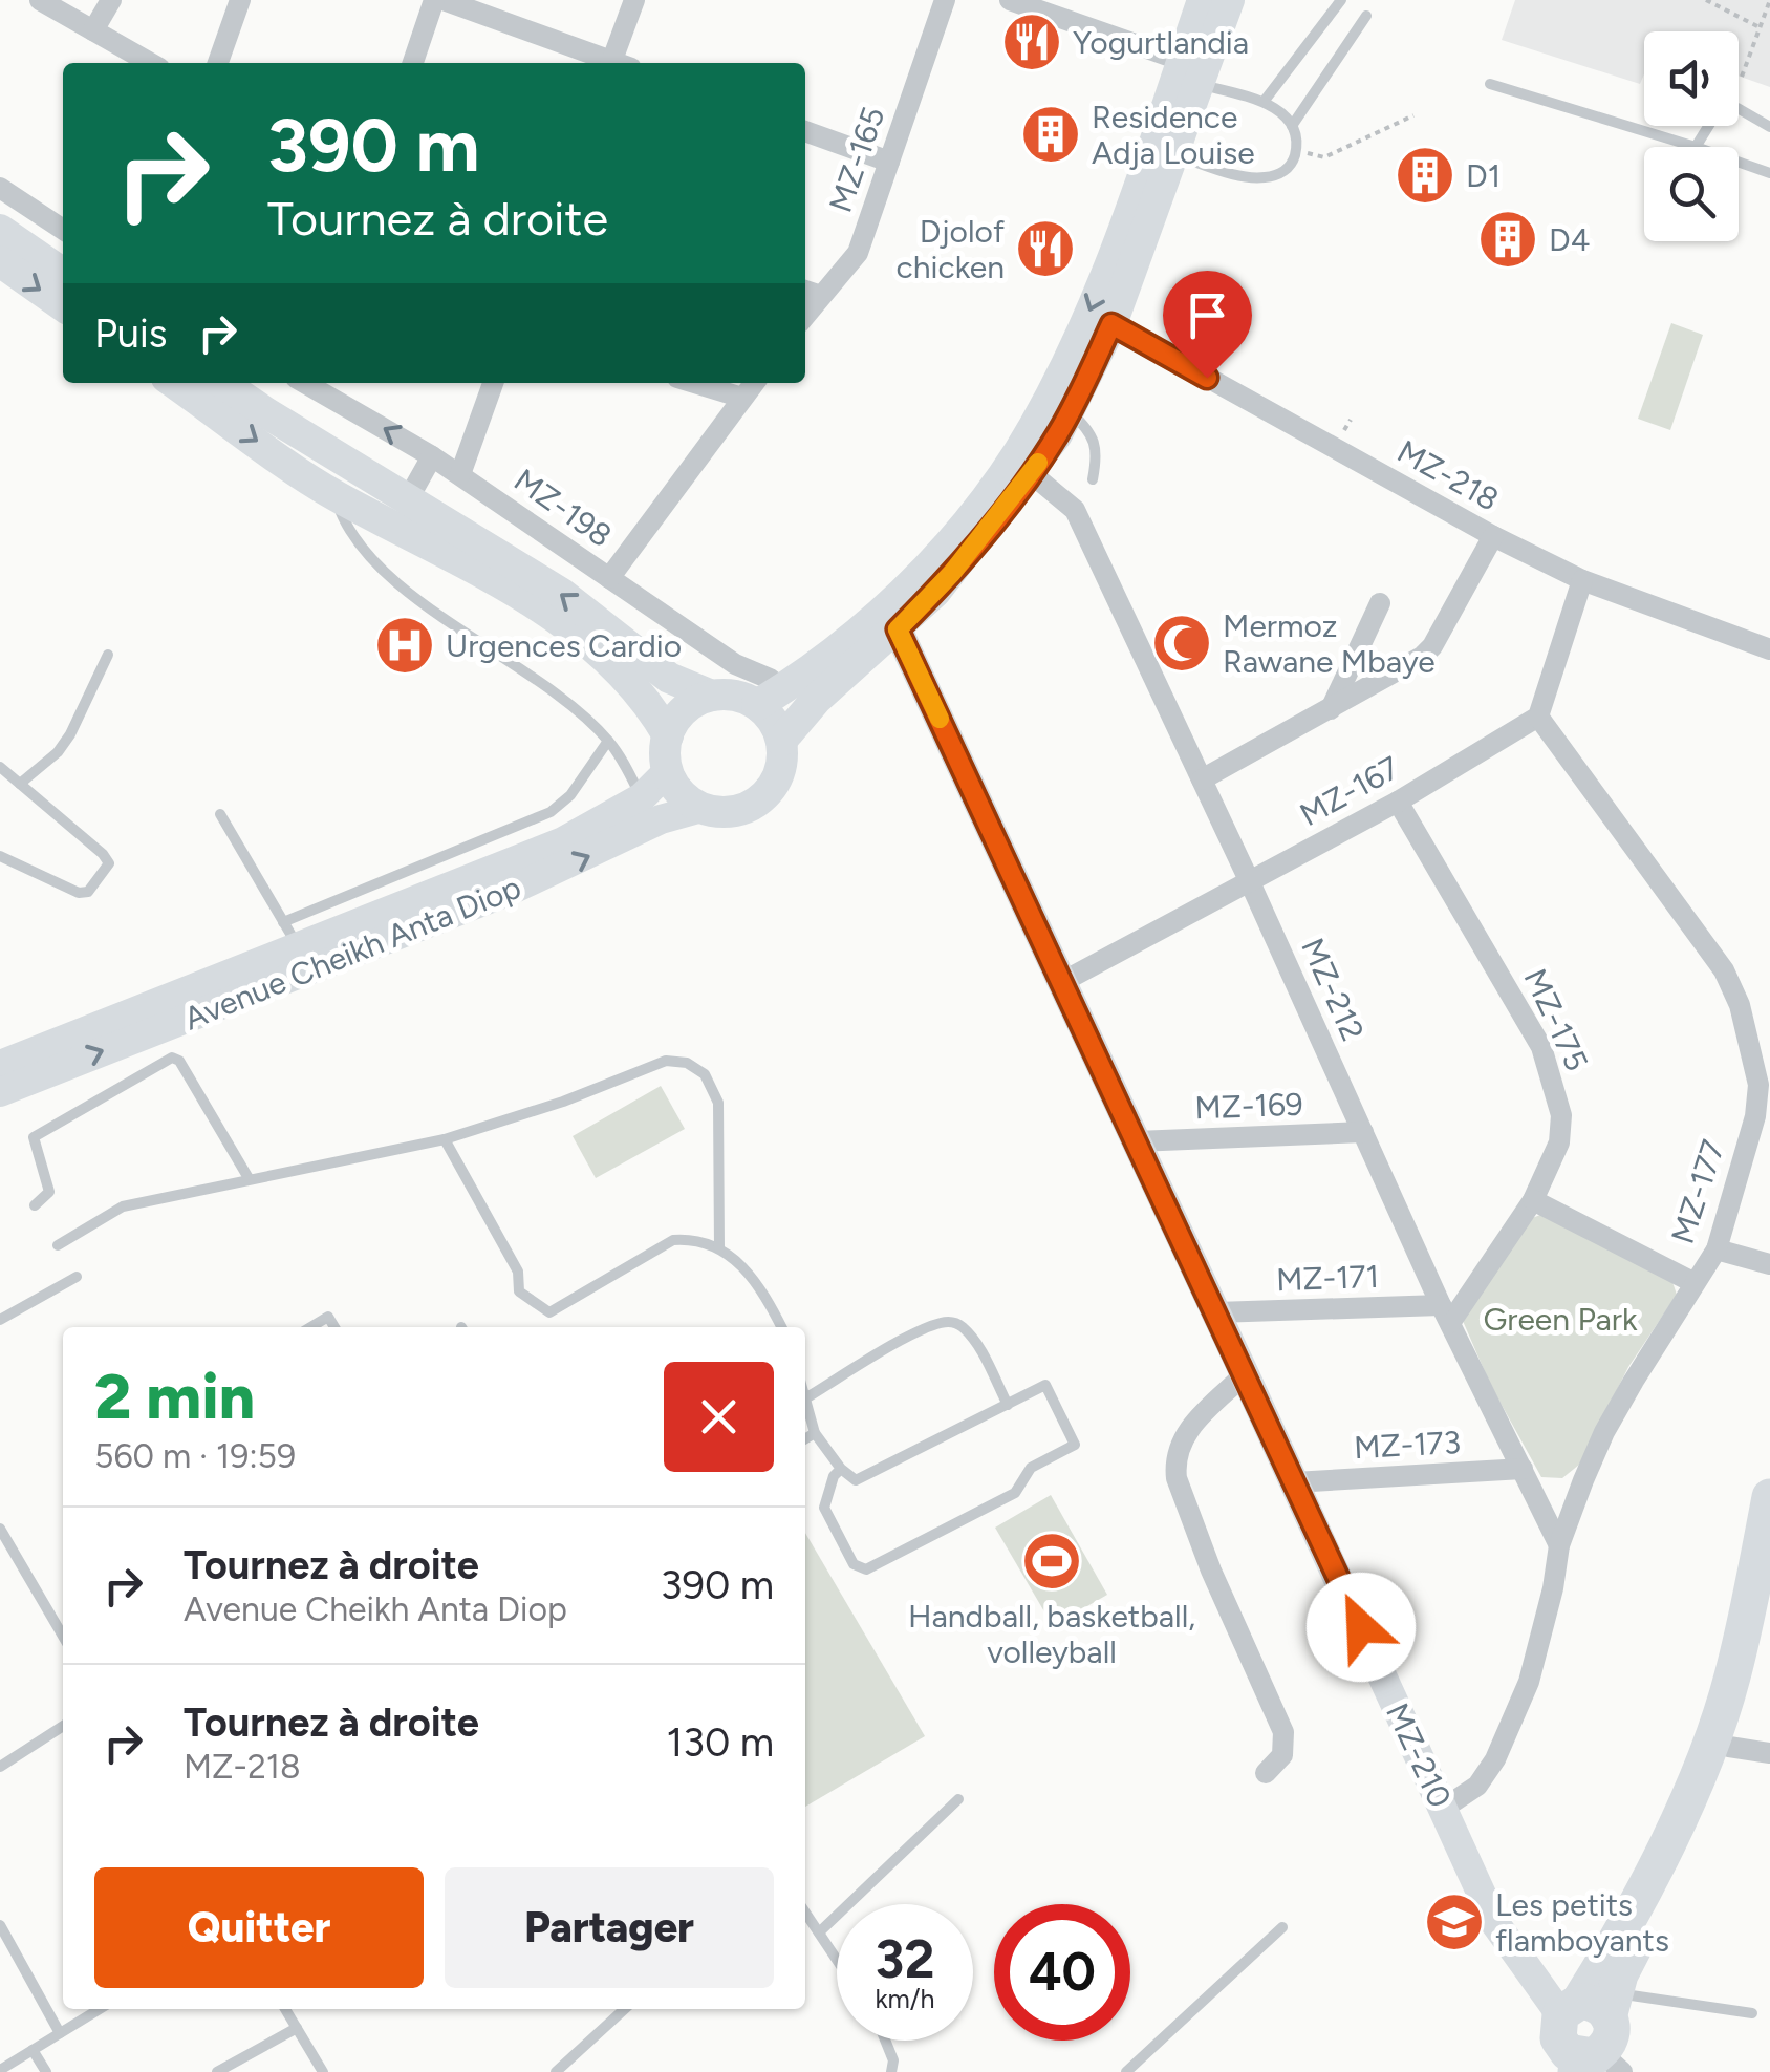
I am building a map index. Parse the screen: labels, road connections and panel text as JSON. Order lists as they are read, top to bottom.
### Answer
{
  "streets": {
    "street": [
      "MZ-165",
      "MZ-218",
      "MZ-198",
      "MZ-167",
      "Avenue Cheikh Anta Diop",
      "MZ-212",
      "MZ-175",
      "MZ-169",
      "MZ-177",
      "MZ-171",
      "MZ-173",
      "MZ-210"
    ]
  },
  "crossings": [
    ["MZ-198", "Avenue Cheikh Anta Diop"],
    ["MZ-167", "MZ-212"],
    ["MZ-167", "MZ-175"],
    ["MZ-167", "MZ-177"],
    ["MZ-167", "MZ-210"],
    ["MZ-212", "MZ-175"],
    ["MZ-212", "MZ-169"],
    ["MZ-212", "MZ-177"],
    ["MZ-212", "MZ-171"],
    ["MZ-212", "MZ-173"],
    ["MZ-175", "MZ-171"],
    ["MZ-169", "MZ-210"],
    ["MZ-177", "MZ-210"],
    ["MZ-171", "MZ-210"],
    ["MZ-173", "MZ-210"]
  ],
  "parks": ["Green Park"],
  "places": {
    "restaurant": ["Yogurtlandia", "Djolof chicken"],
    "building": ["Residence Adja Louise", "D1", "D4"],
    "mosque": ["Mermoz Rawane Mbaye"],
    "hospital": ["Urgences Cardio"],
    "sports": ["Handball, basketball, volleyball"],
    "school or university": ["Les petits flamboyants"]
  },
  "page": {
    "turn": ["390 m", "Tournez à droite"],
    "then": "Puis",
    "heading": ["2 min", "560 m · 19:59"],
    "list": [
      {
        "name": "Tournez à droite",
        "note": "Avenue Cheikh Anta Diop",
        "value": "390 m"
      },
      {
        "name": "Tournez à droite",
        "note": "MZ-218",
        "value": "130 m"
      }
    ],
    "buttons": ["Quitter", "Partager"],
    "speed": "32 km/h",
    "limit": "40"
  }
}
